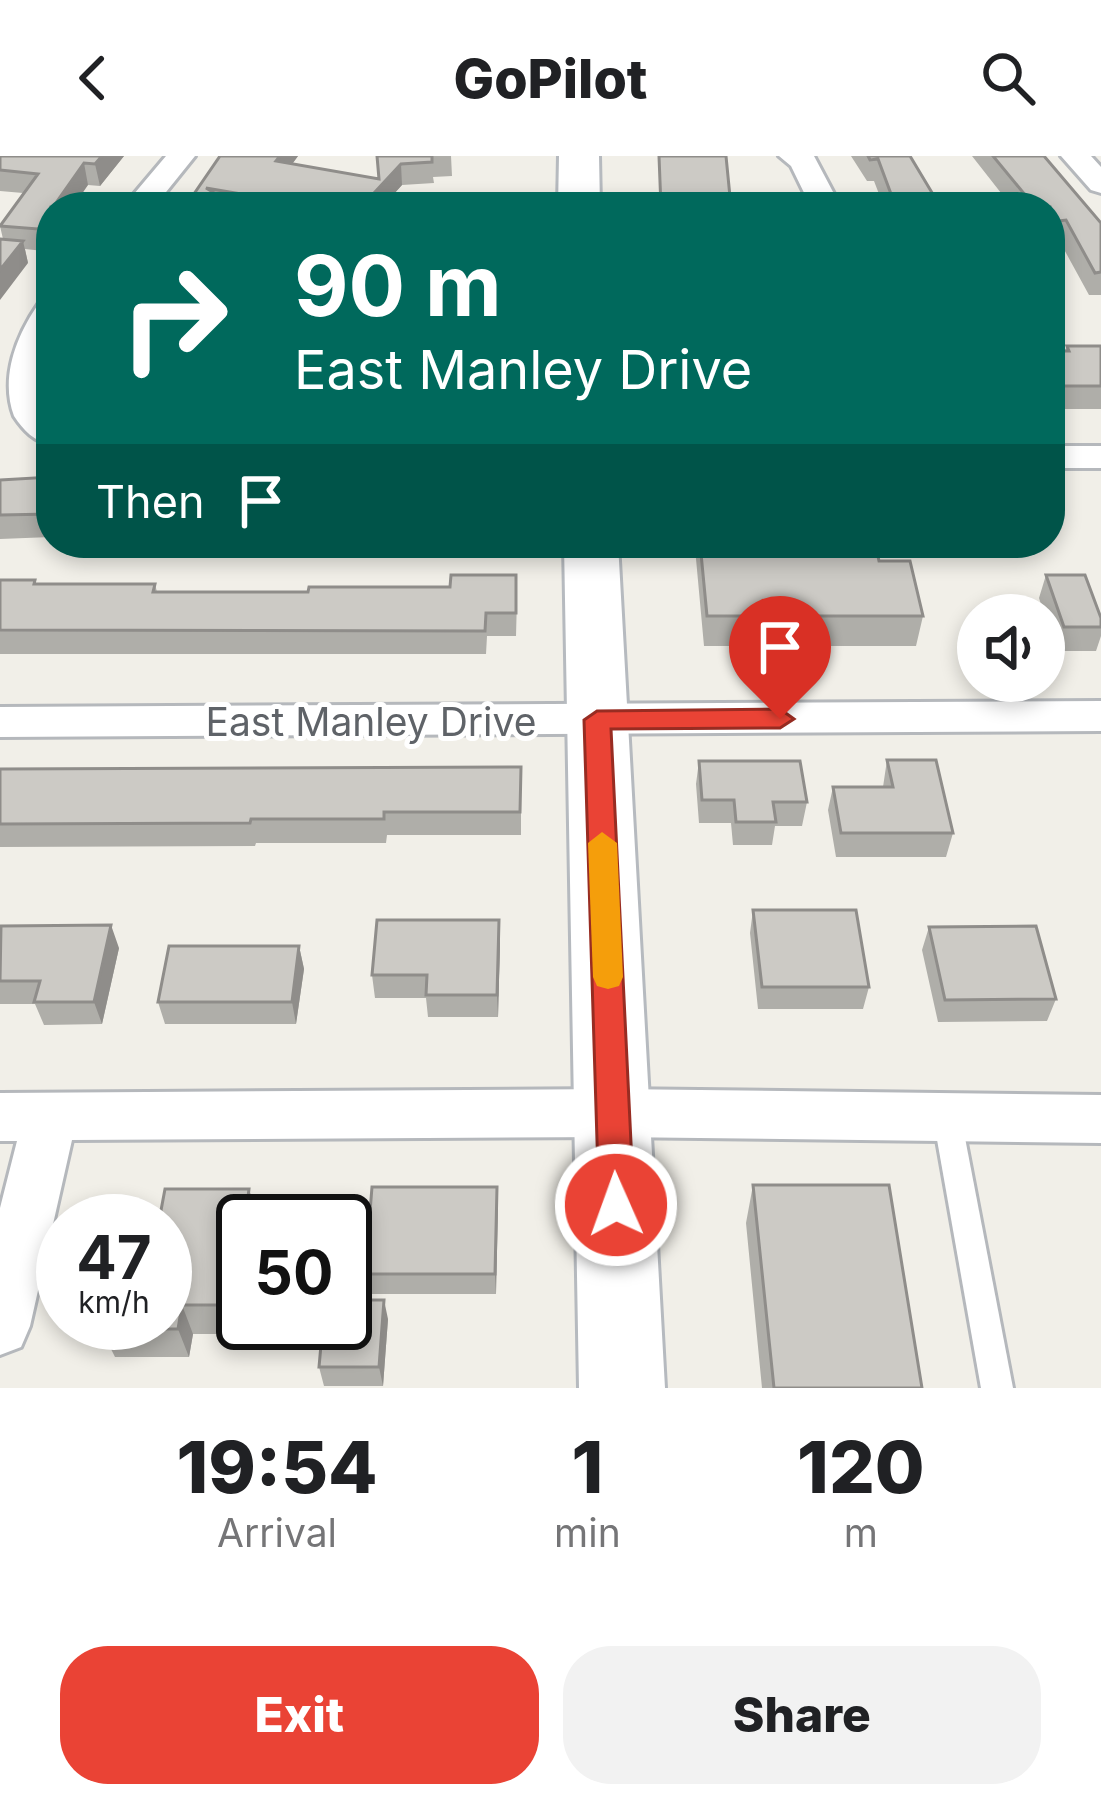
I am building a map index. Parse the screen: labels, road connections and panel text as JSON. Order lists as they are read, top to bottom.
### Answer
{
  "streets": {
    "street": ["East Manley Drive"]
  },
  "page": {
    "header": "GoPilot",
    "turn": ["90 m", "East Manley Drive"],
    "then": "Then",
    "speed": "47 km/h",
    "limit": "50",
    "eta": [
      "19:54",
      "Arrival",
      "1",
      "min",
      "120",
      "m"
    ],
    "buttons": ["Exit", "Share"]
  }
}
